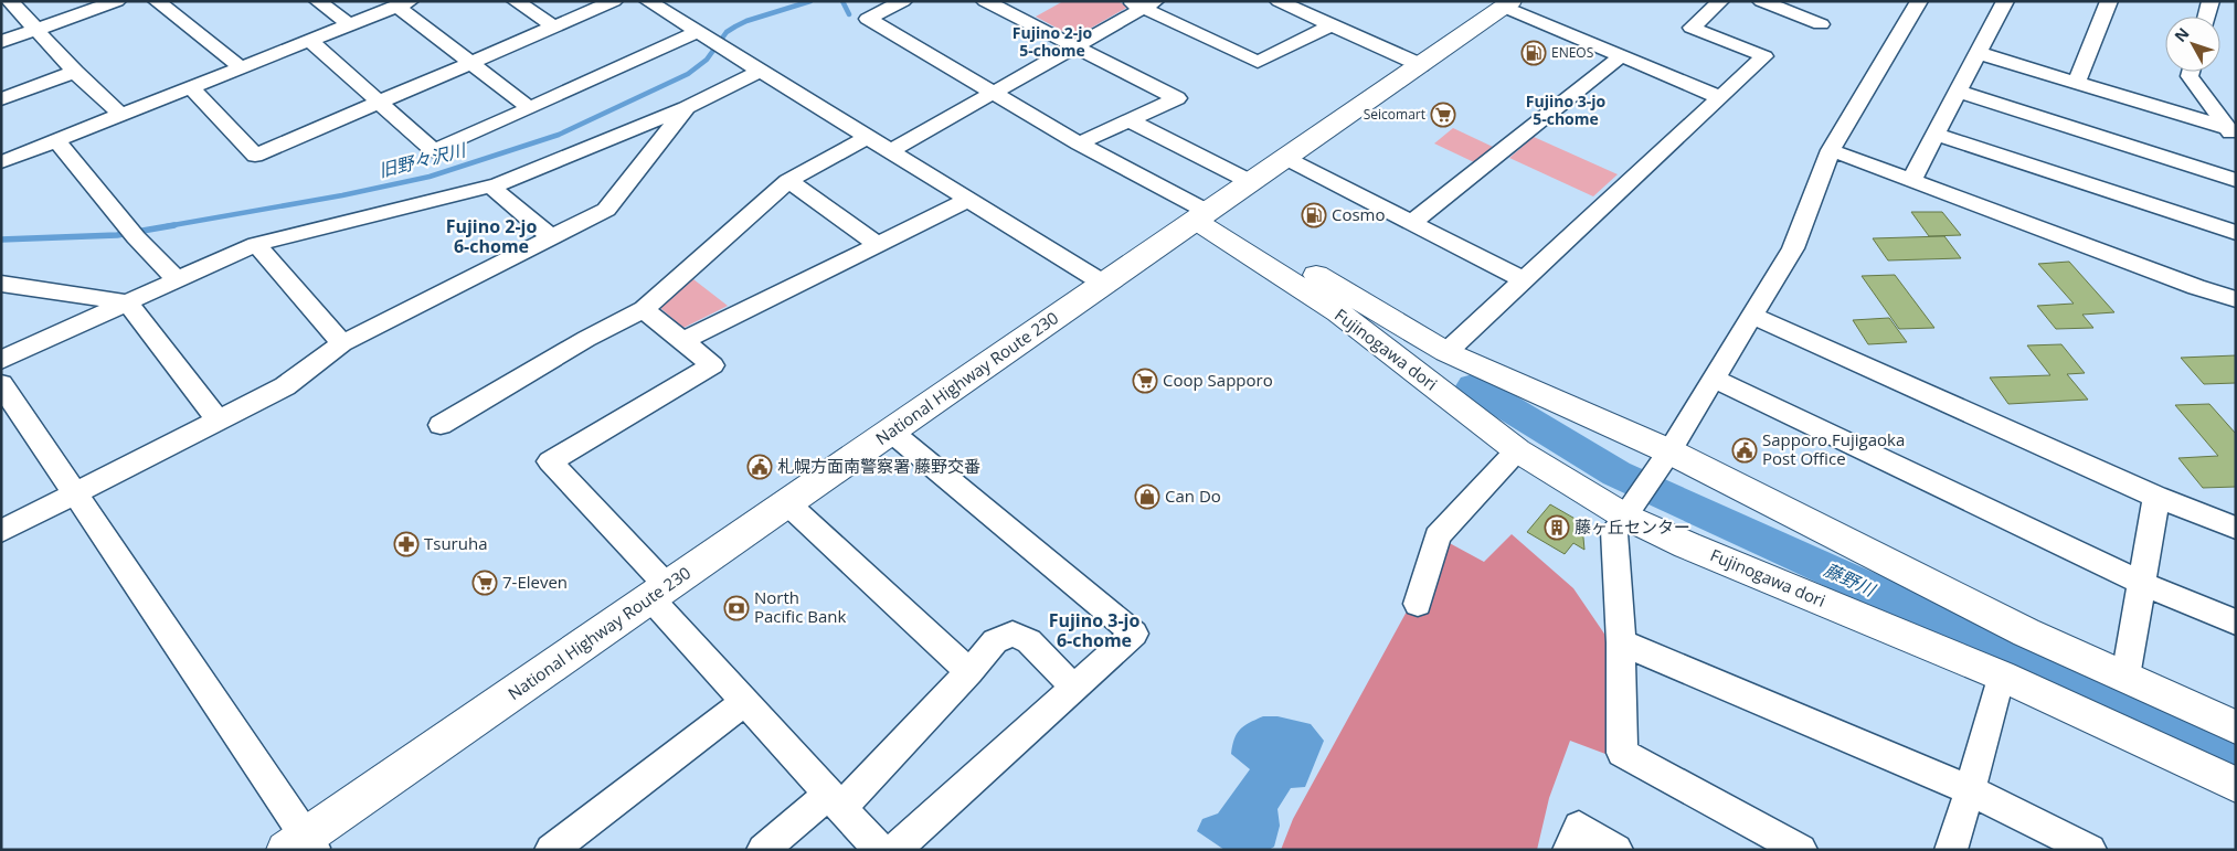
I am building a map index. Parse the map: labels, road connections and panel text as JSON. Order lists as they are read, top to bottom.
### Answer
{
  "streets": {
    "main road": ["Fujinogawa dori", "National Highway Route 230"]
  },
  "crossings": [
    ["Fujinogawa dori", "National Highway Route 230"]
  ],
  "districts": [
    "Fujino 2-jo 5-chome",
    "Fujino 3-jo 5-chome",
    "Fujino 2-jo 6-chome",
    "Fujino 3-jo 6-chome"
  ],
  "water": ["旧野々沢川", "藤野川"],
  "places": {
    "fuel station": ["ENEOS", "Cosmo"],
    "supermarket": ["Seicomart", "Coop Sapporo", "7-Eleven"],
    "public building": ["Sapporo Fujigaoka Post Office", "札幌方面南警察署 藤野交番"],
    "shop": ["Can Do"],
    "building": ["藤ヶ丘センター"],
    "pharmacy": ["Tsuruha"],
    "bank": ["North Pacific Bank"]
  },
  "north": "top left"
}
